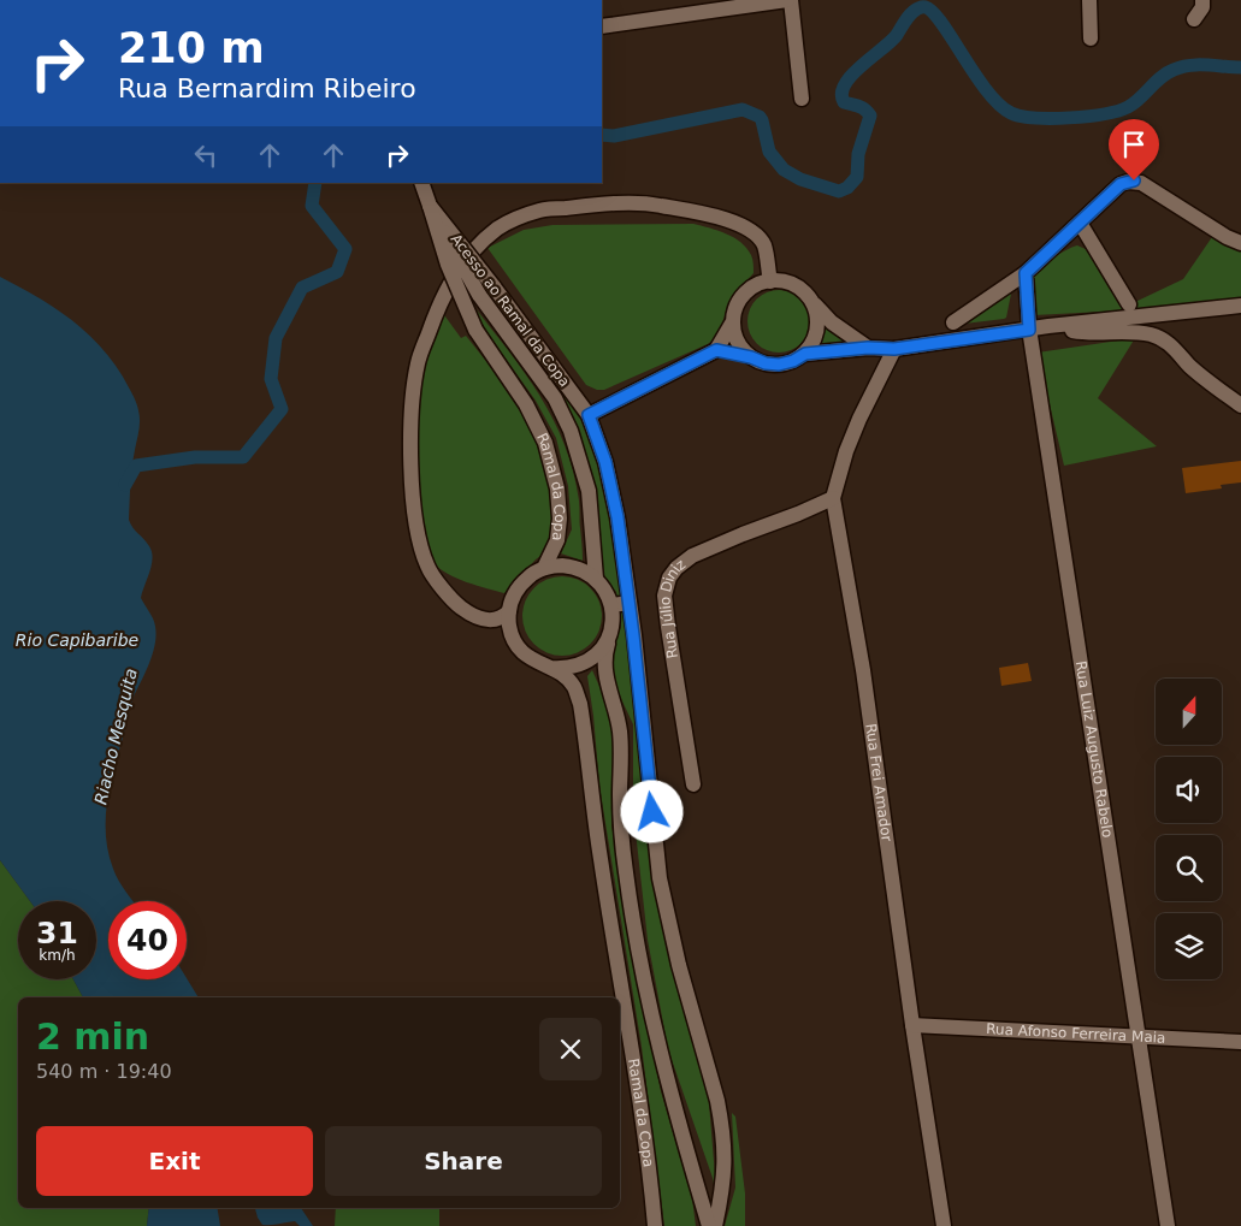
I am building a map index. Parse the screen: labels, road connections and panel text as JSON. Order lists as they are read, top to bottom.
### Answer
{
  "streets": {
    "street": [
      "Acesso ao Ramal da Copa",
      "Ramal da Copa",
      "Rua Júlio Diniz",
      "Rua Luiz Augusto Rabelo",
      "Rua Frei Amador",
      "Rua Afonso Ferreira Maia"
    ]
  },
  "crossings": [
    ["Acesso ao Ramal da Copa", "Ramal da Copa"],
    ["Rua Júlio Diniz", "Rua Frei Amador"],
    ["Rua Luiz Augusto Rabelo", "Rua Afonso Ferreira Maia"],
    ["Rua Frei Amador", "Rua Afonso Ferreira Maia"]
  ],
  "water": ["Rio Capibaribe", "Riacho Mesquita"],
  "north": "top",
  "page": {
    "turn": ["210 m", "Rua Bernardim Ribeiro"],
    "speed": "31 km/h",
    "limit": "40",
    "heading": ["2 min", "540 m · 19:40"],
    "buttons": ["Exit", "Share"]
  }
}
